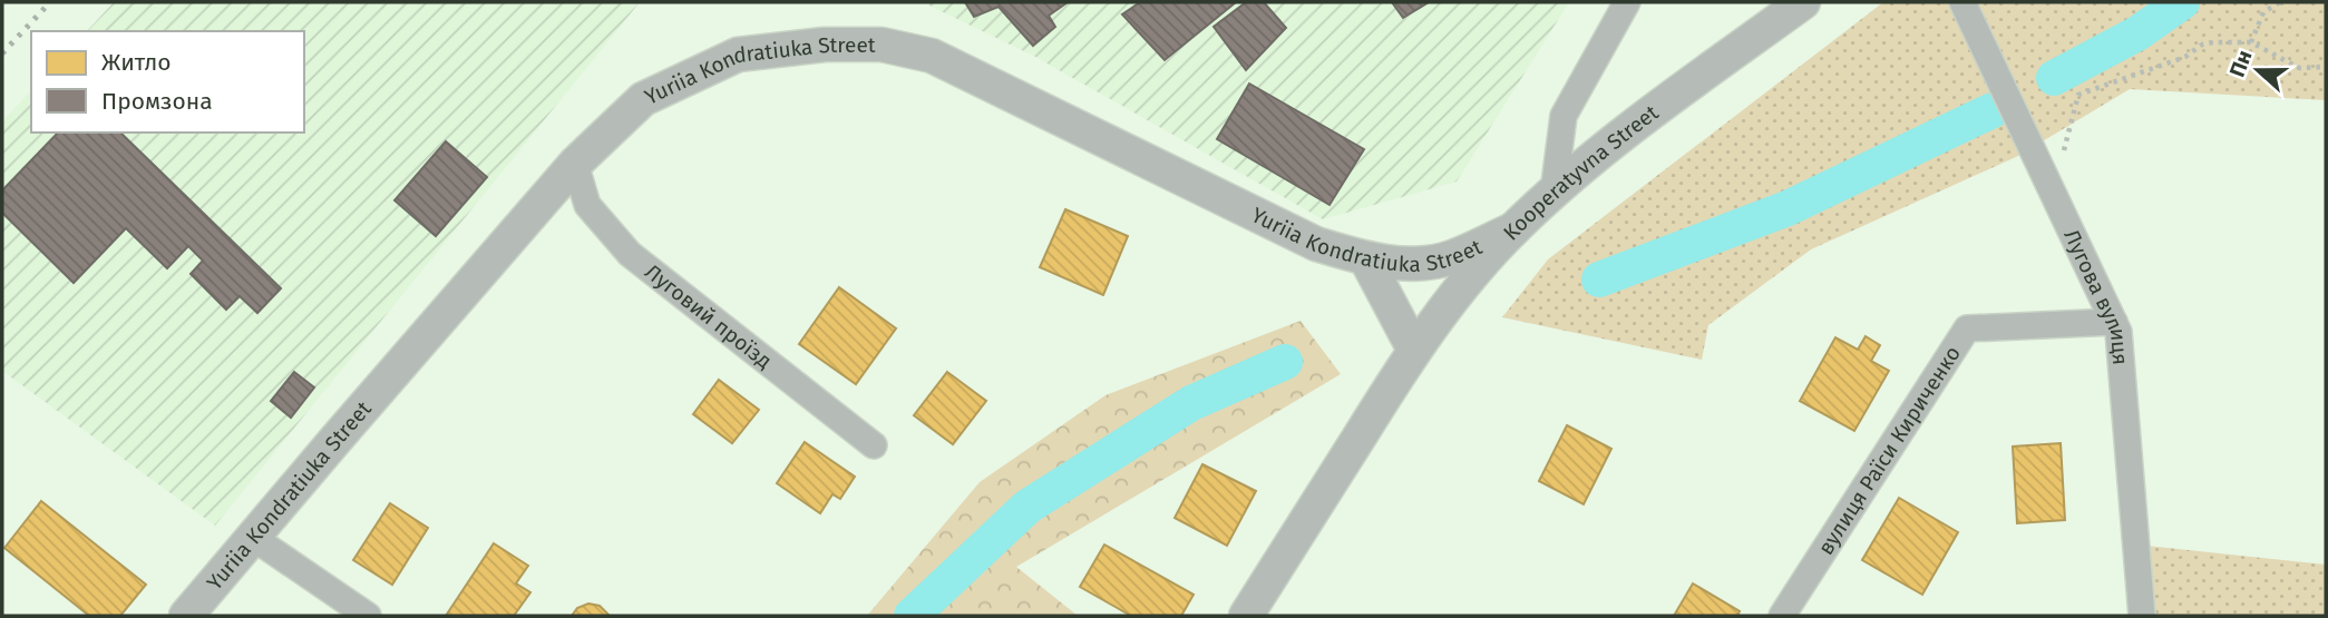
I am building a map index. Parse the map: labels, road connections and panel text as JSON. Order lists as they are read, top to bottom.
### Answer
{
  "streets": {
    "street": [
      "Yuriia Kondratiuka Street",
      "Kooperatyvna Street",
      "Лугова вулиця",
      "Луговий проїзд",
      "вулиця Раїси Кириченко"
    ]
  },
  "crossings": [
    ["Yuriia Kondratiuka Street", "Kooperatyvna Street"],
    ["Yuriia Kondratiuka Street", "Луговий проїзд"],
    ["Лугова вулиця", "вулиця Раїси Кириченко"]
  ],
  "legend": ["Житло", "Промзона"],
  "north": "left"
}
